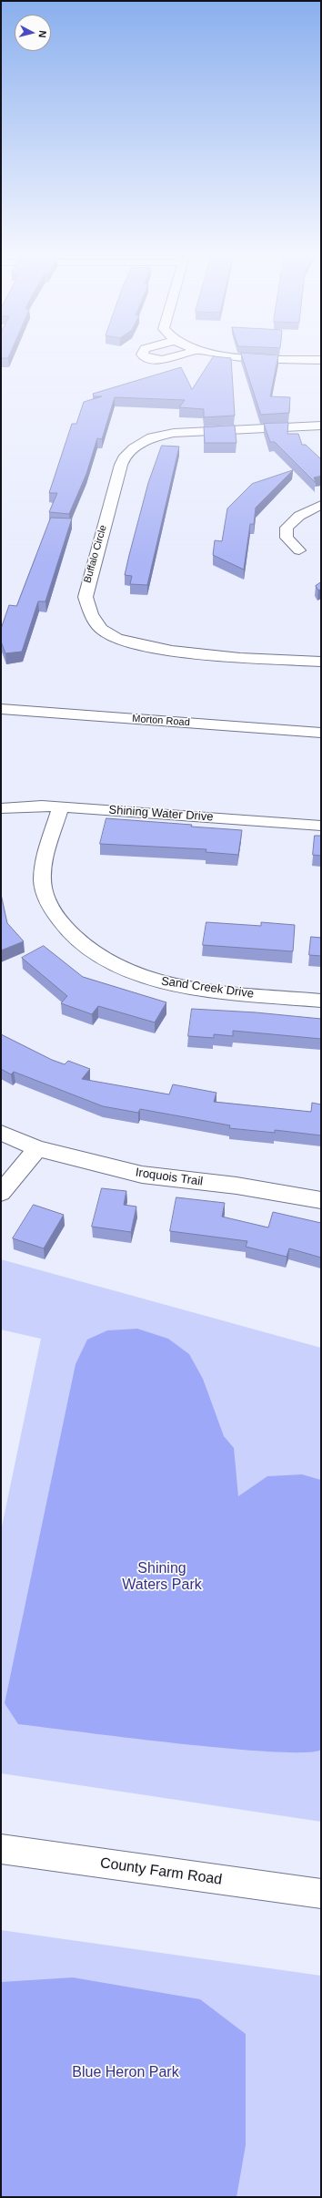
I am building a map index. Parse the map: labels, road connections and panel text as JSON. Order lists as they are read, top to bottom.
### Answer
{
  "streets": {
    "street": [
      "Buffalo Circle",
      "Morton Road",
      "Shining Water Drive",
      "Sand Creek Drive",
      "Iroquois Trail",
      "County Farm Road"
    ]
  },
  "crossings": [
    ["Shining Water Drive", "Sand Creek Drive"]
  ],
  "parks": ["Shining Waters Park", "Blue Heron Park"],
  "north": "right"
}
